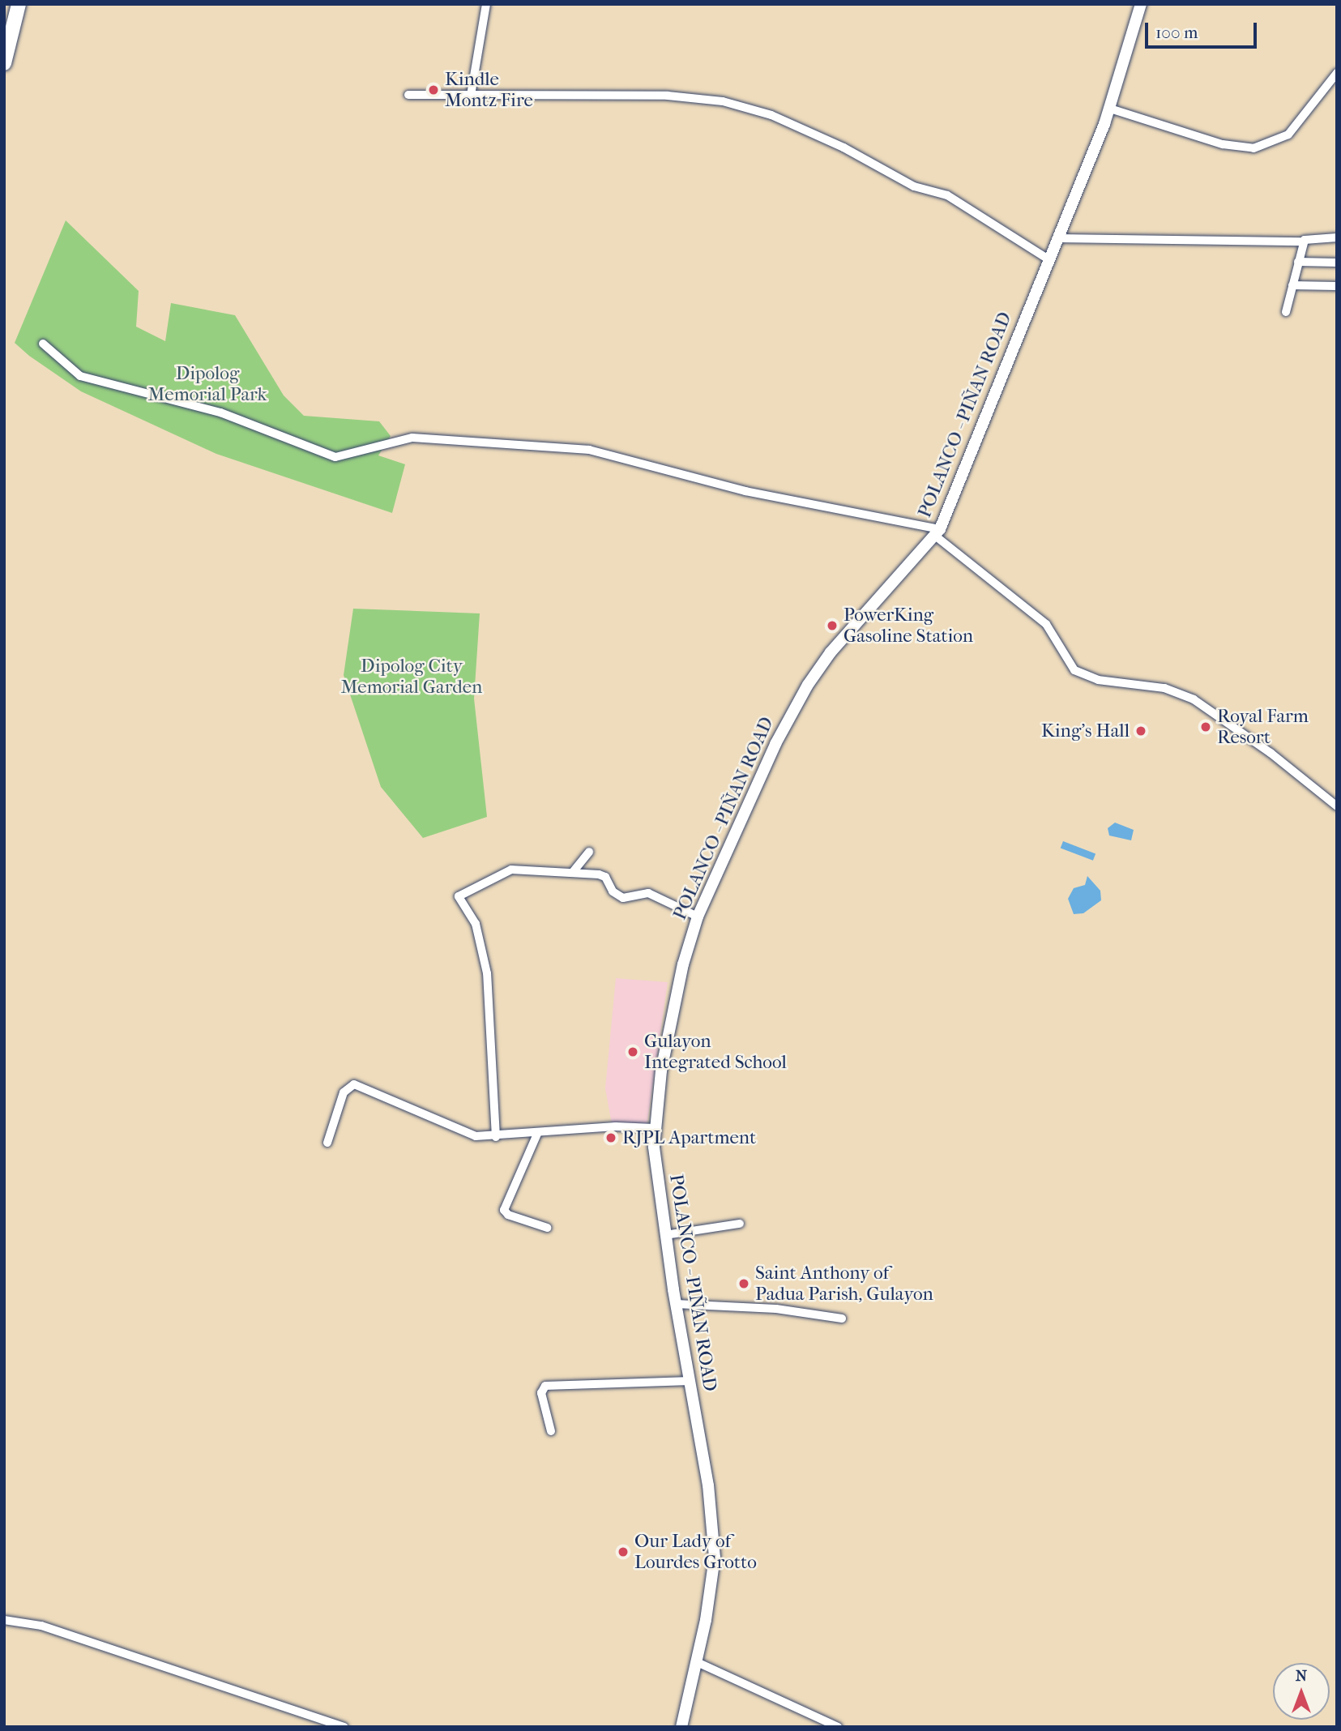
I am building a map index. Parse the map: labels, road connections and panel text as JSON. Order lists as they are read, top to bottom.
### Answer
{
  "streets": {
    "main road": ["POLANCO - PIÑAN ROAD"]
  },
  "parks": ["Dipolog Memorial Park", "Dipolog City Memorial Garden"],
  "places": [
    "Kindle Montz Fire",
    "PowerKing Gasoline Station",
    "Royal Farm Resort",
    "King's Hall",
    "Gulayon Integrated School",
    "RJPL Apartment",
    "Saint Anthony of Padua Parish, Gulayon",
    "Our Lady of Lourdes Grotto"
  ],
  "scale_bar": "100 m",
  "north": "top"
}
